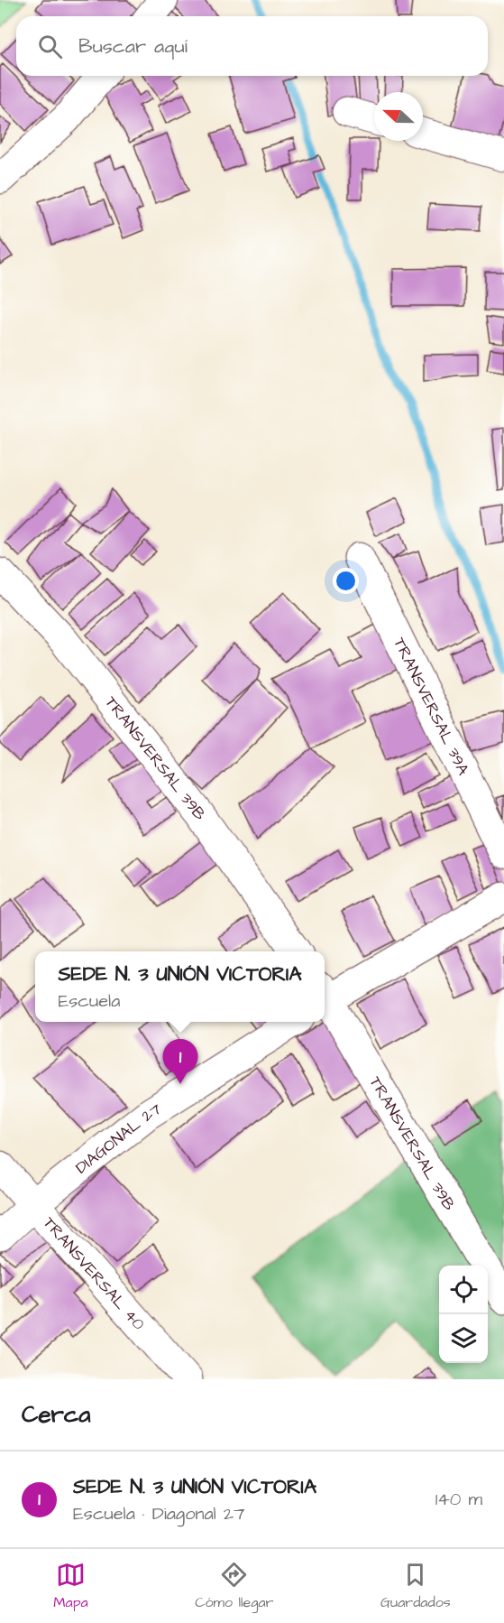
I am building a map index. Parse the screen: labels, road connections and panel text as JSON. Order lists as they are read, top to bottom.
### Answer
{
  "streets": {
    "street": [
      "TRANSVERSAL 39A",
      "TRANSVERSAL 39B",
      "DIAGONAL 27",
      "TRANSVERSAL 40"
    ]
  },
  "crossings": [
    ["DIAGONAL 27", "TRANSVERSAL 40"]
  ],
  "north": "left",
  "page": {
    "search": "Buscar aquí",
    "popup": ["SEDE N. 3 UNIÓN VICTORIA", "Escuela"],
    "pins": "1",
    "heading": "Cerca",
    "list": [
      {
        "mark": "1",
        "name": "SEDE N. 3 UNIÓN VICTORIA",
        "note": "Escuela · Diagonal 27",
        "value": "140 m"
      }
    ],
    "nav": ["Mapa", "Cómo llegar", "Guardados"]
  }
}
